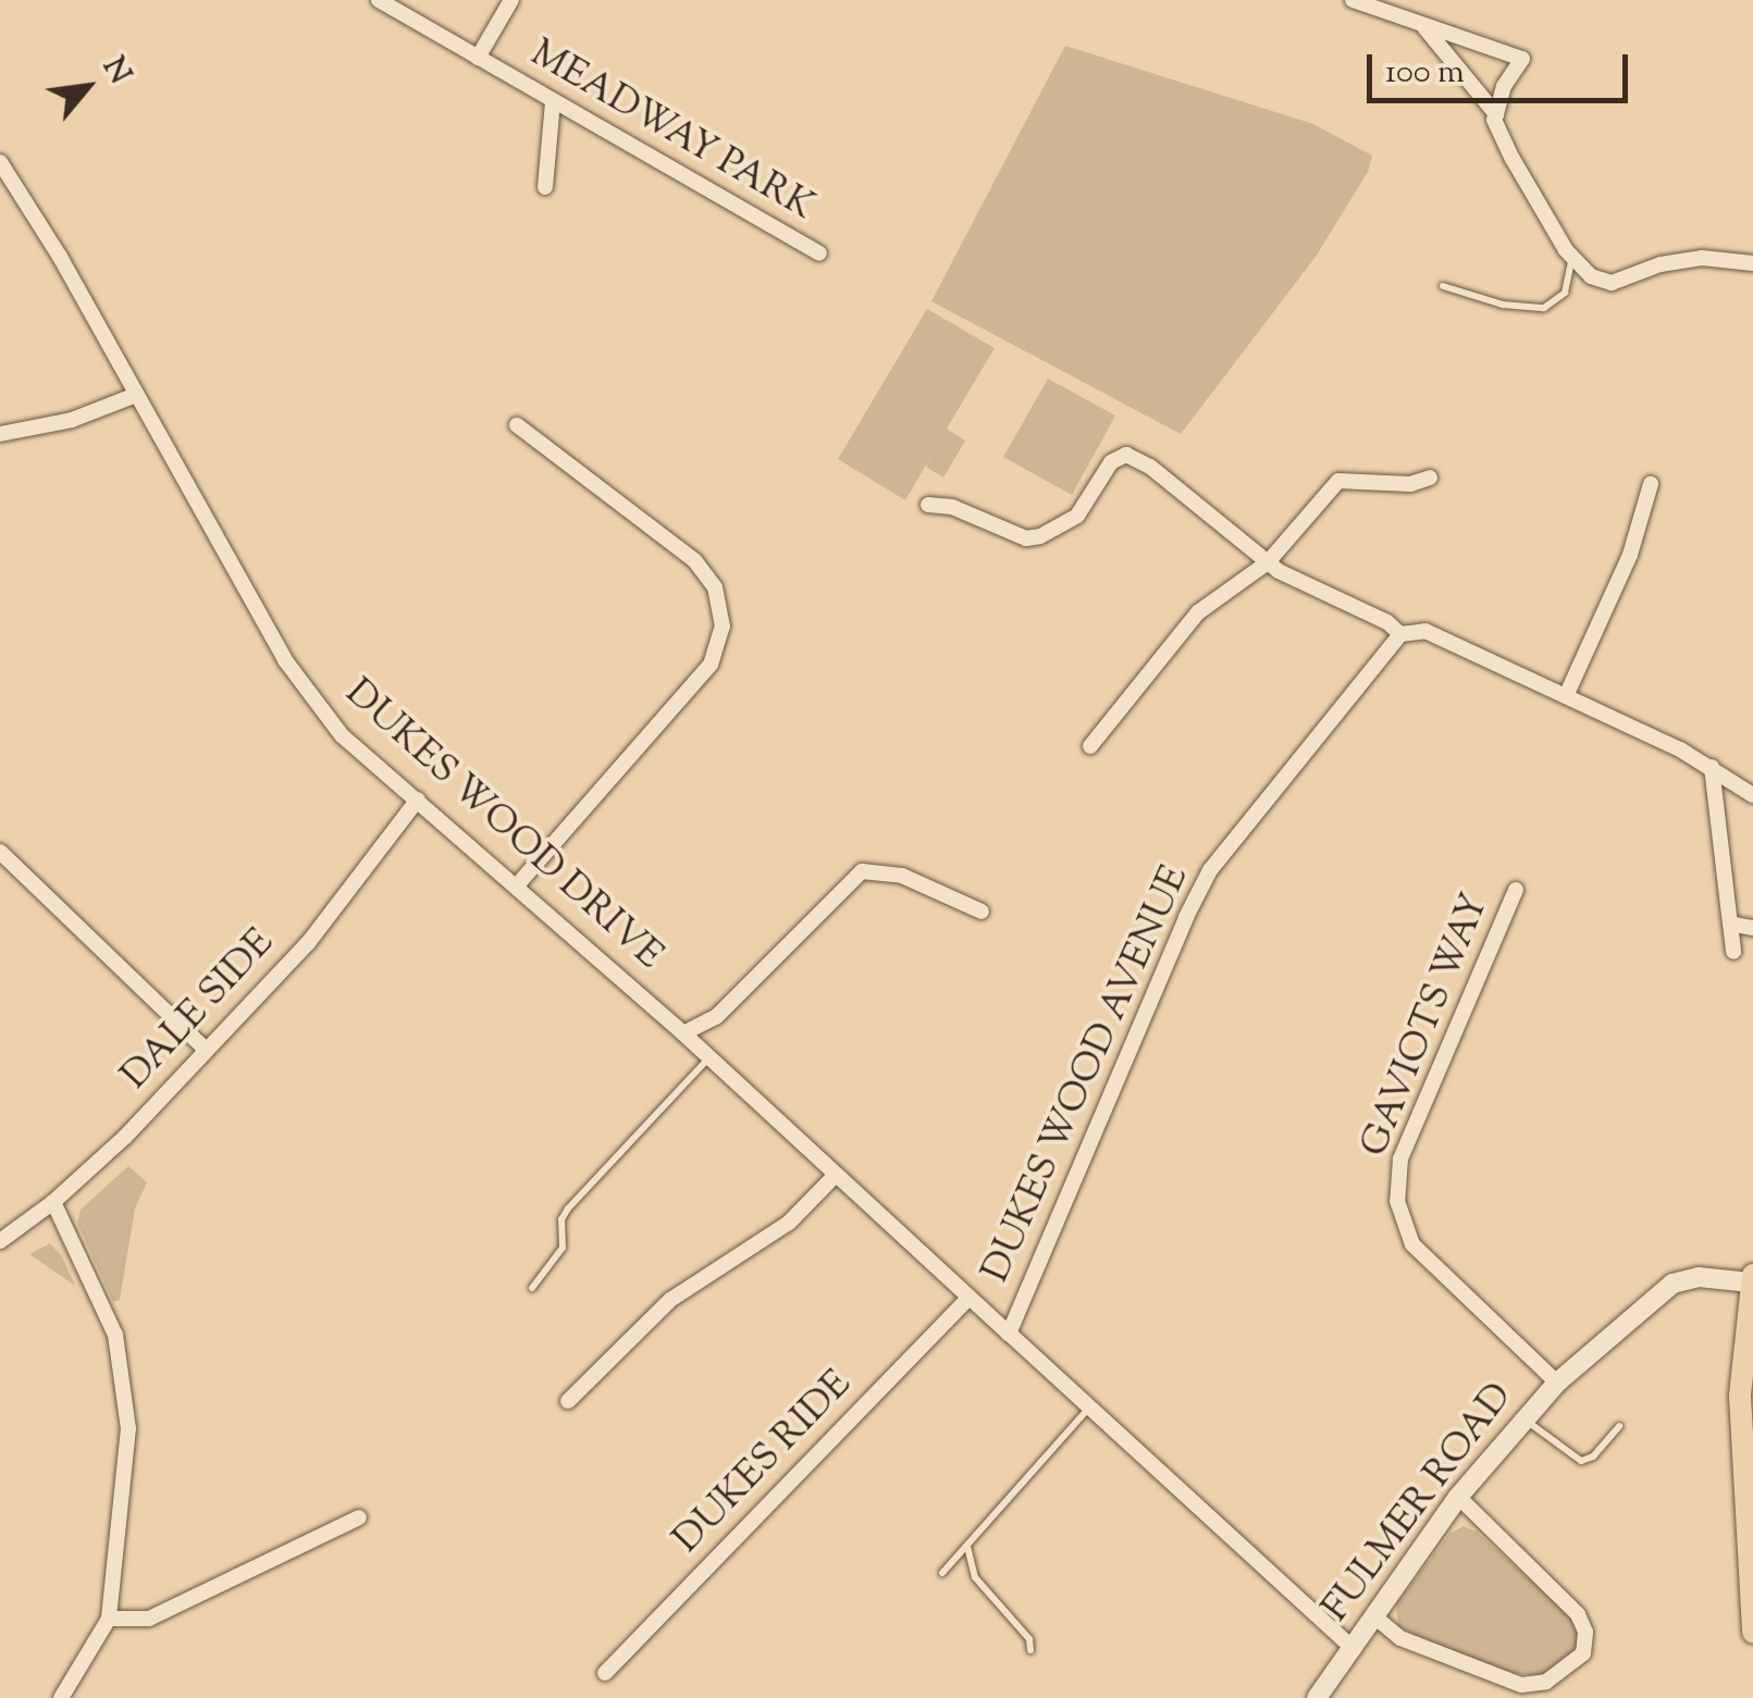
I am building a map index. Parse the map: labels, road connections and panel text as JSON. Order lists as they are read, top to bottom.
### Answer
{
  "streets": {
    "street": [
      "MEADWAY PARK",
      "DUKES WOOD DRIVE",
      "DALE SIDE",
      "GAVIOTS WAY",
      "DUKES WOOD AVENUE",
      "DUKES RIDE",
      "FULMER ROAD"
    ]
  },
  "crossings": [
    ["DUKES WOOD DRIVE", "DALE SIDE"],
    ["DUKES WOOD DRIVE", "DUKES WOOD AVENUE"],
    ["DUKES WOOD DRIVE", "DUKES RIDE"],
    ["GAVIOTS WAY", "FULMER ROAD"],
    ["DUKES WOOD AVENUE", "FULMER ROAD"]
  ],
  "scale_bar": "100 m",
  "north": "top right"
}
